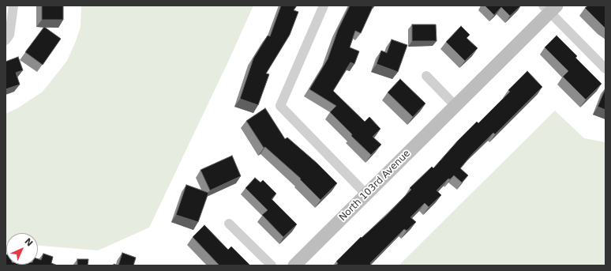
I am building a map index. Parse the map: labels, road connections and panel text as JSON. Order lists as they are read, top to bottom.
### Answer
{
  "streets": {
    "street": ["North 103rd Avenue"]
  },
  "north": "top right"
}
